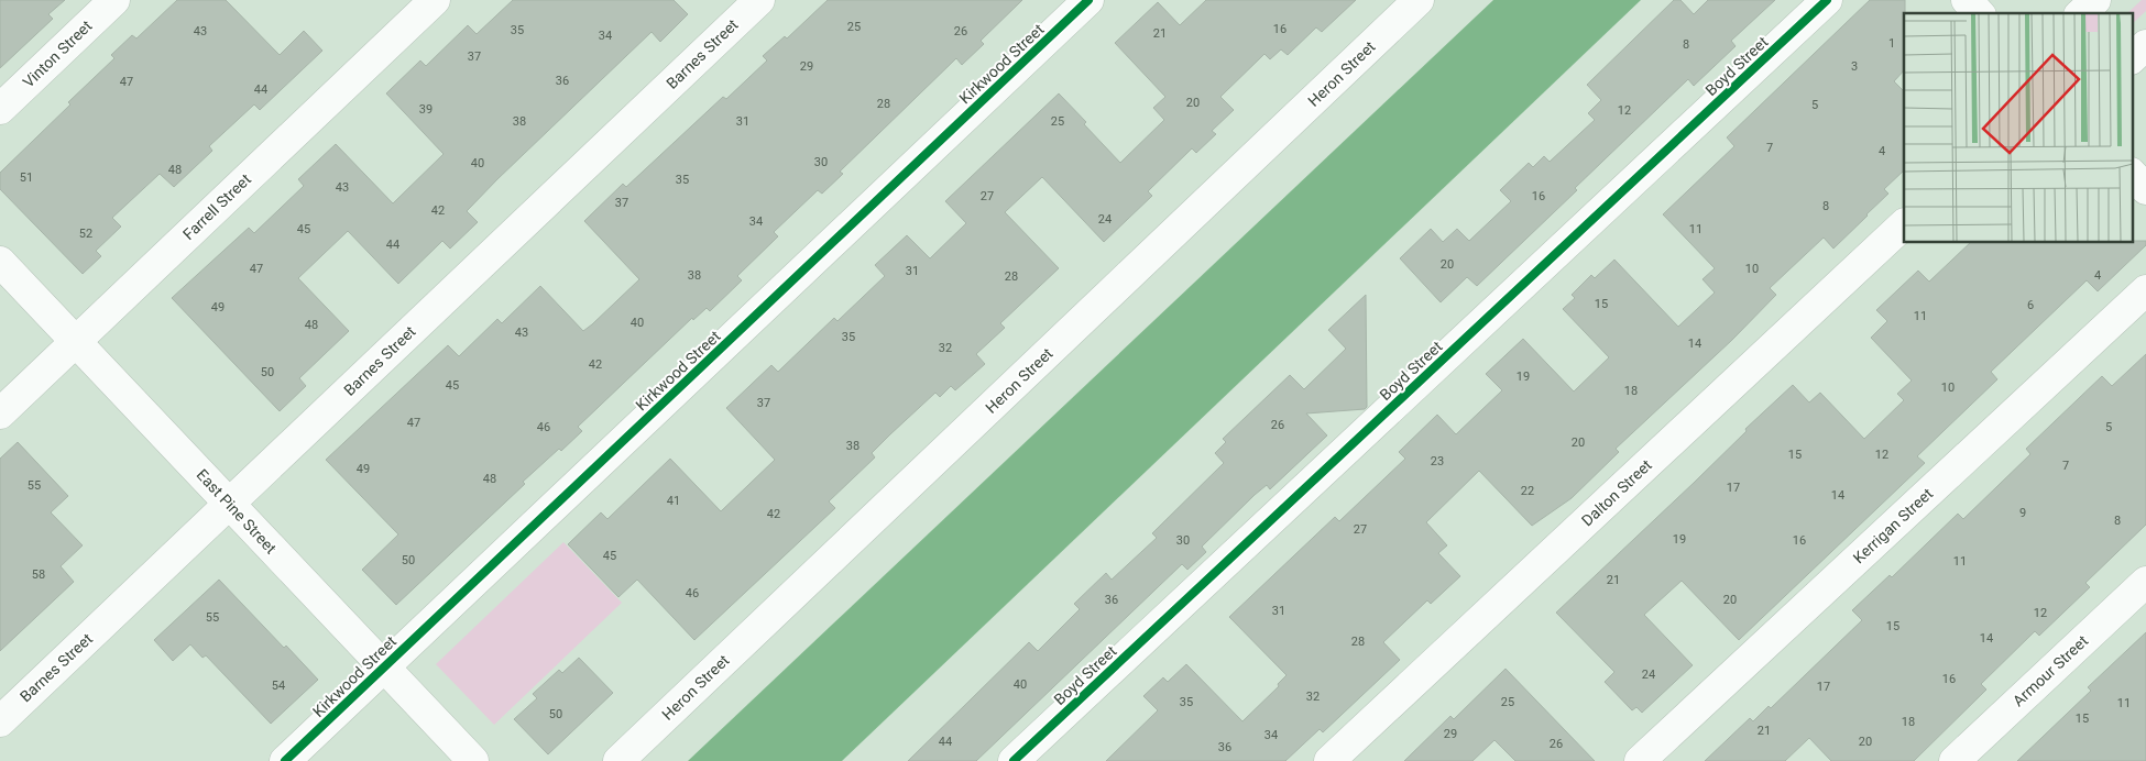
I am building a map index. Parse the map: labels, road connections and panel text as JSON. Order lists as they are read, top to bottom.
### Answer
{
  "streets": {
    "street": [
      "Vinton Street",
      "Barnes Street",
      "Kirkwood Street",
      "Boyd Street",
      "Heron Street",
      "Farrell Street",
      "Dalton Street",
      "East Pine Street",
      "Kerrigan Street",
      "Armour Street"
    ]
  },
  "crossings": [
    ["Barnes Street", "East Pine Street"],
    ["Kirkwood Street", "East Pine Street"],
    ["Farrell Street", "East Pine Street"]
  ],
  "house_numbers": [
    "25",
    "16",
    "35",
    "43",
    "26",
    "21",
    "34",
    "1",
    "8",
    "37",
    "29",
    "3",
    "36",
    "47",
    "44",
    "20",
    "28",
    "5",
    "39",
    "12",
    "38",
    "31",
    "25",
    "7",
    "4",
    "30",
    "40",
    "48",
    "51",
    "35",
    "43",
    "27",
    "16",
    "37",
    "8",
    "42",
    "24",
    "34",
    "45",
    "11",
    "52",
    "44",
    "20",
    "47",
    "10",
    "31",
    "38",
    "4",
    "28",
    "15",
    "6",
    "49",
    "11",
    "40",
    "48",
    "43",
    "35",
    "14",
    "32",
    "42",
    "50",
    "19",
    "45",
    "10",
    "18",
    "37",
    "47",
    "26",
    "46",
    "5",
    "20",
    "38",
    "15",
    "12",
    "23",
    "7",
    "49",
    "48",
    "55",
    "17",
    "22",
    "14",
    "41",
    "9",
    "42",
    "8",
    "27",
    "19",
    "30",
    "16",
    "45",
    "50",
    "11",
    "58",
    "21",
    "46",
    "36",
    "20",
    "31",
    "12",
    "55",
    "15",
    "14",
    "28",
    "24",
    "16",
    "40",
    "54",
    "17",
    "32",
    "35",
    "25",
    "11",
    "50",
    "15",
    "18",
    "21",
    "29",
    "34",
    "44",
    "20",
    "26",
    "36"
  ]
}
